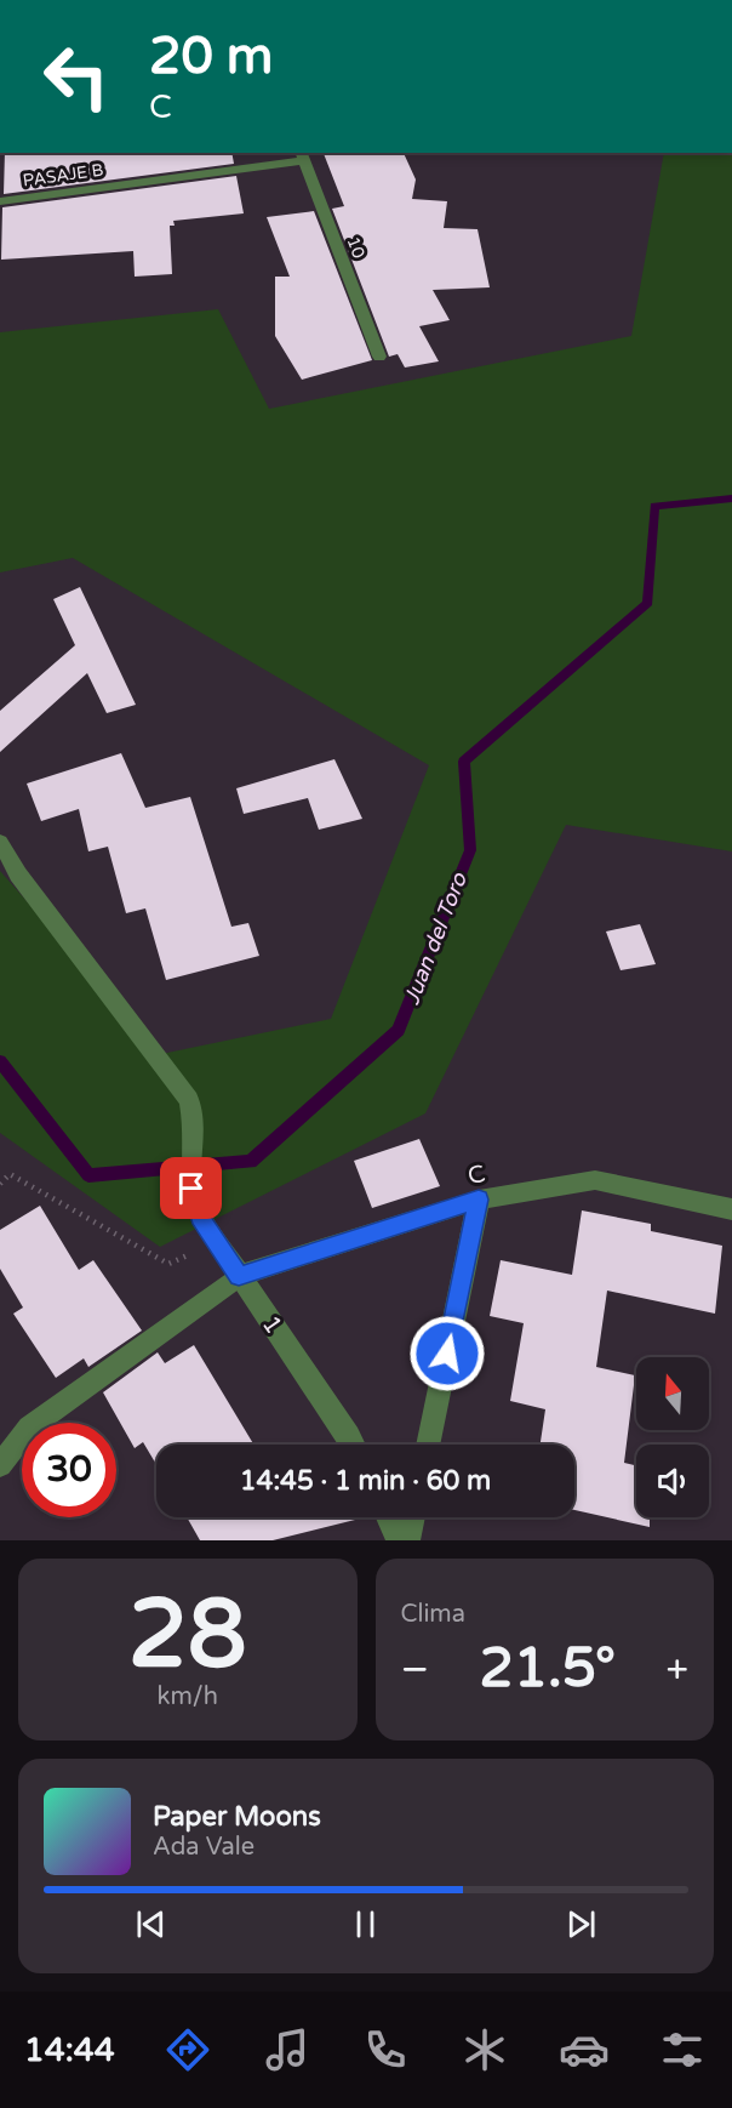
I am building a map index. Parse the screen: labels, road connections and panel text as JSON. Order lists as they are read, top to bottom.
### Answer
{
  "streets": {
    "street": [
      "PASAJE B",
      "10",
      "C",
      "1"
    ]
  },
  "crossings": [
    ["PASAJE B", "10"],
    ["C", "1"]
  ],
  "water": ["Juan del Toro"],
  "north": "top",
  "page": {
    "turn": ["20 m", "C"],
    "limit": "30",
    "trip": "14:45 · 1 min · 60 m",
    "tile": [
      ["28", "km/h"],
      "Clima"
    ],
    "heat": ["−", "21.5°", "+"],
    "song": ["Paper Moons", "Ada Vale"],
    "tabs": "14:44"
  }
}
